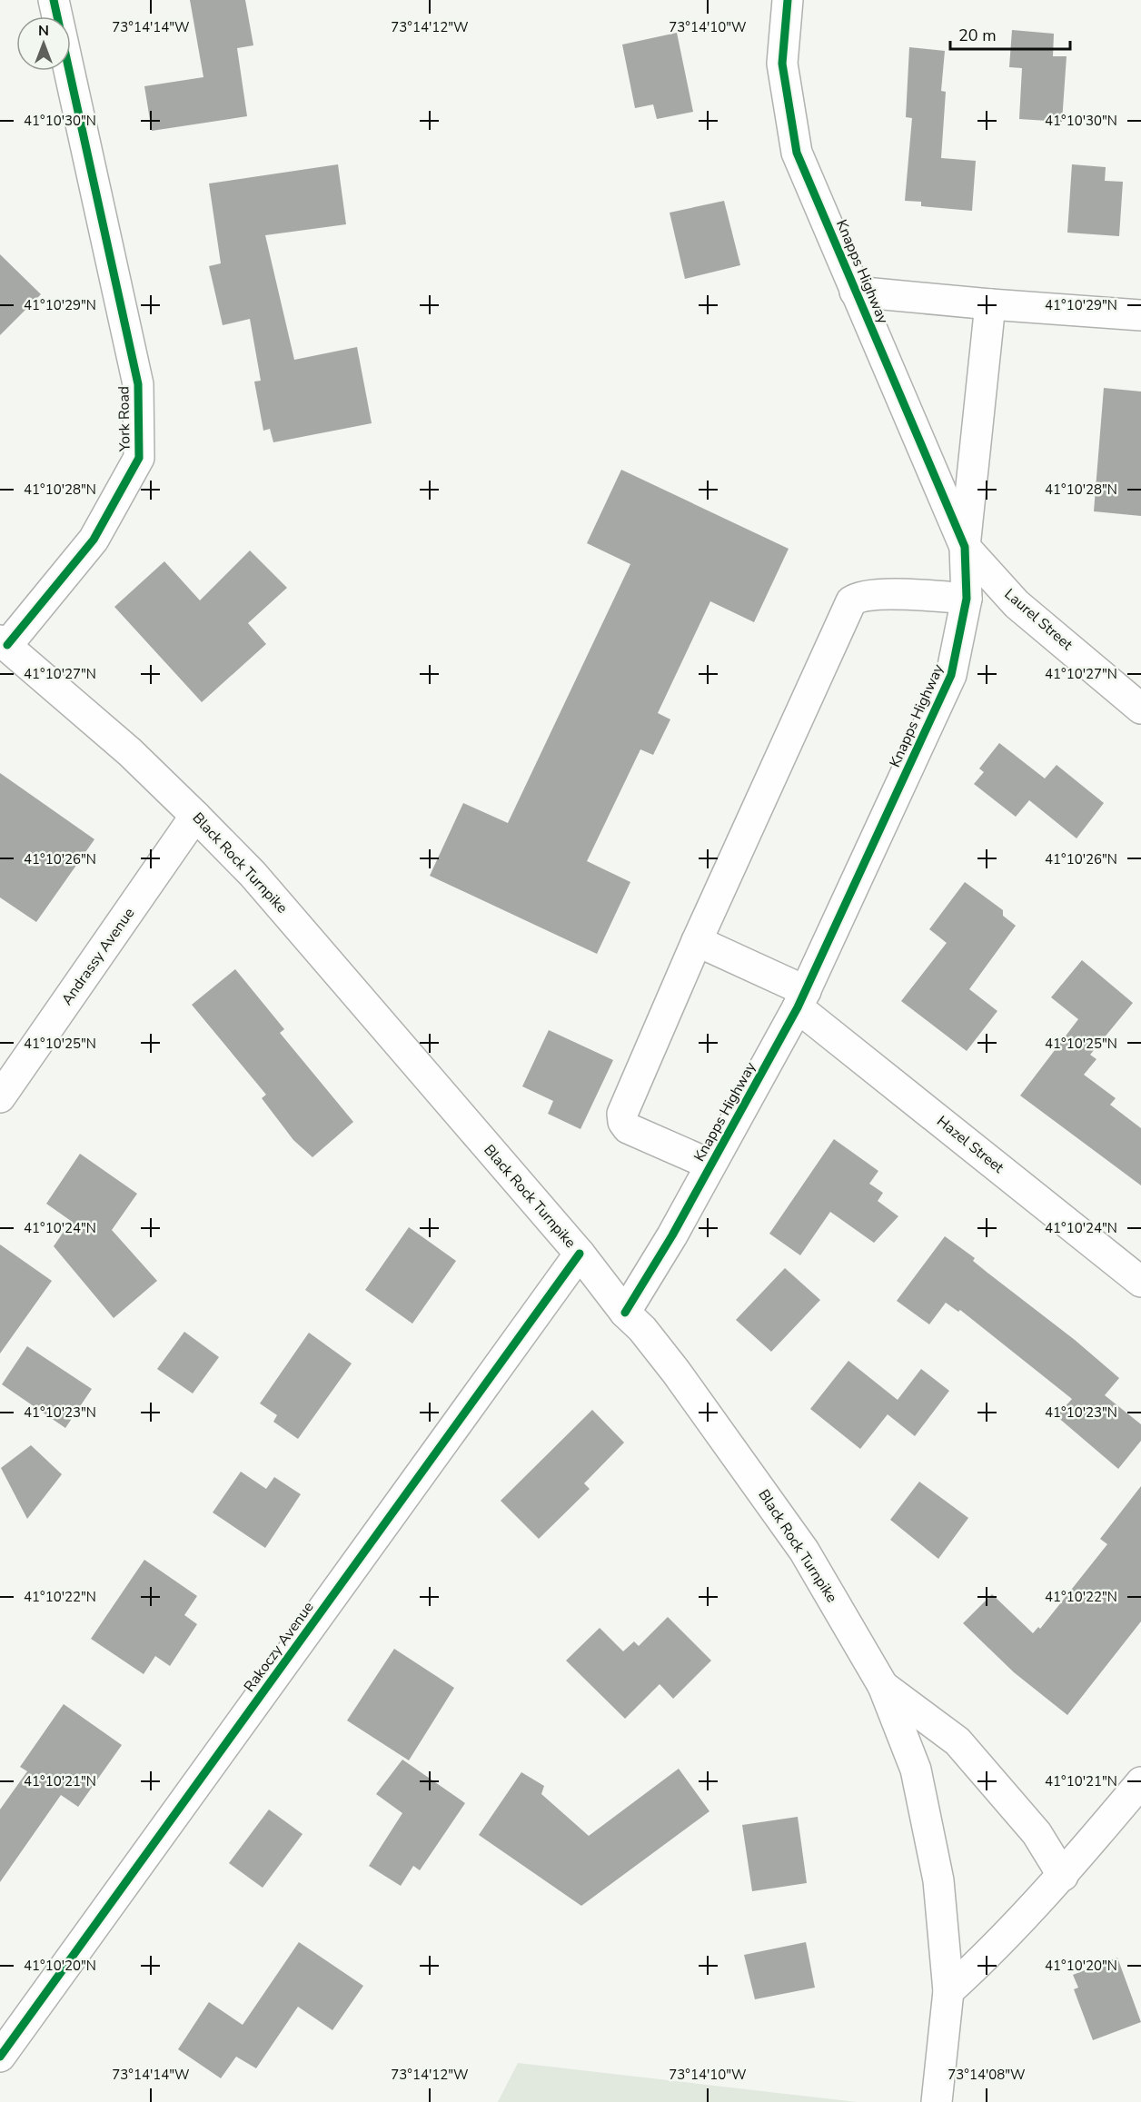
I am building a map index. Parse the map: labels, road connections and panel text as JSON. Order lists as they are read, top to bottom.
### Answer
{
  "streets": {
    "street": [
      "Knapps Highway",
      "York Road",
      "Laurel Street",
      "Black Rock Turnpike",
      "Andrassy Avenue",
      "Hazel Street",
      "Rakoczy Avenue"
    ]
  },
  "crossings": [
    ["Knapps Highway", "Laurel Street"],
    ["Knapps Highway", "Black Rock Turnpike"],
    ["Knapps Highway", "Hazel Street"],
    ["York Road", "Black Rock Turnpike"],
    ["Black Rock Turnpike", "Andrassy Avenue"],
    ["Black Rock Turnpike", "Rakoczy Avenue"]
  ],
  "scale_bar": "20 m",
  "north": "top",
  "coordinates": [
    "73°14'14\"W",
    "73°14'12\"W",
    "73°14'10\"W",
    "41°10'30\"N",
    "41°10'29\"N",
    "41°10'28\"N",
    "41°10'27\"N",
    "41°10'26\"N",
    "41°10'25\"N",
    "41°10'24\"N",
    "41°10'23\"N",
    "41°10'22\"N",
    "41°10'21\"N",
    "41°10'20\"N",
    "73°14'08\"W"
  ]
}
